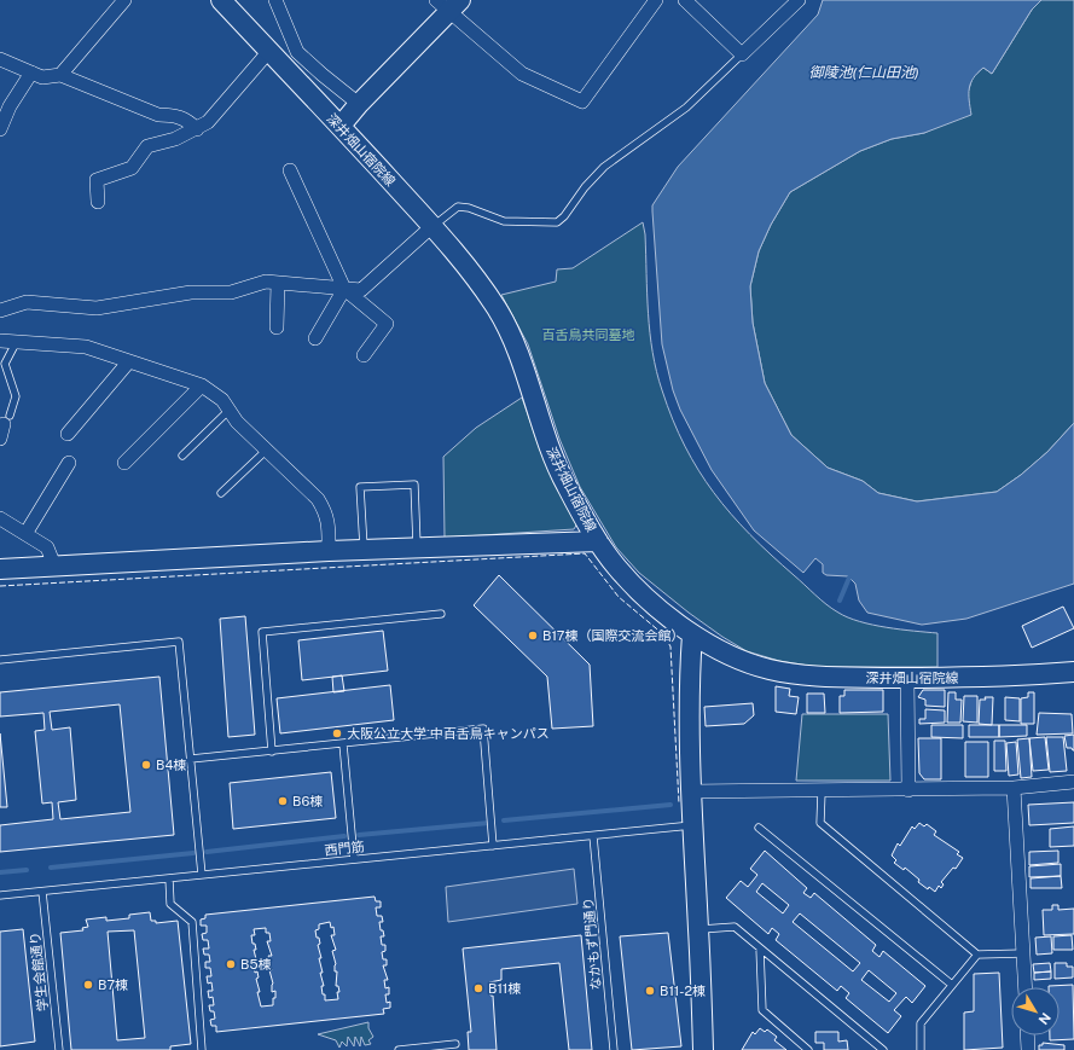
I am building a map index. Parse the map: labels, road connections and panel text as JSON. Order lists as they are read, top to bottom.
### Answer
{
  "streets": {
    "main road": ["深井畑山宿院線"],
    "lane": ["西門筋", "なかもず門通り", "学生会館通り"]
  },
  "crossings": [
    ["西門筋", "なかもず門通り"],
    ["西門筋", "学生会館通り"]
  ],
  "water": ["御陵池(仁山田池)"],
  "parks": ["百舌鳥共同墓地"],
  "places": [
    "B17棟（国際交流会館）",
    "大阪公立大学 中百舌鳥キャンパス",
    "B4棟",
    "B6棟",
    "B5棟",
    "B7棟",
    "B11棟",
    "B11-2棟"
  ],
  "north": "bottom right"
}
